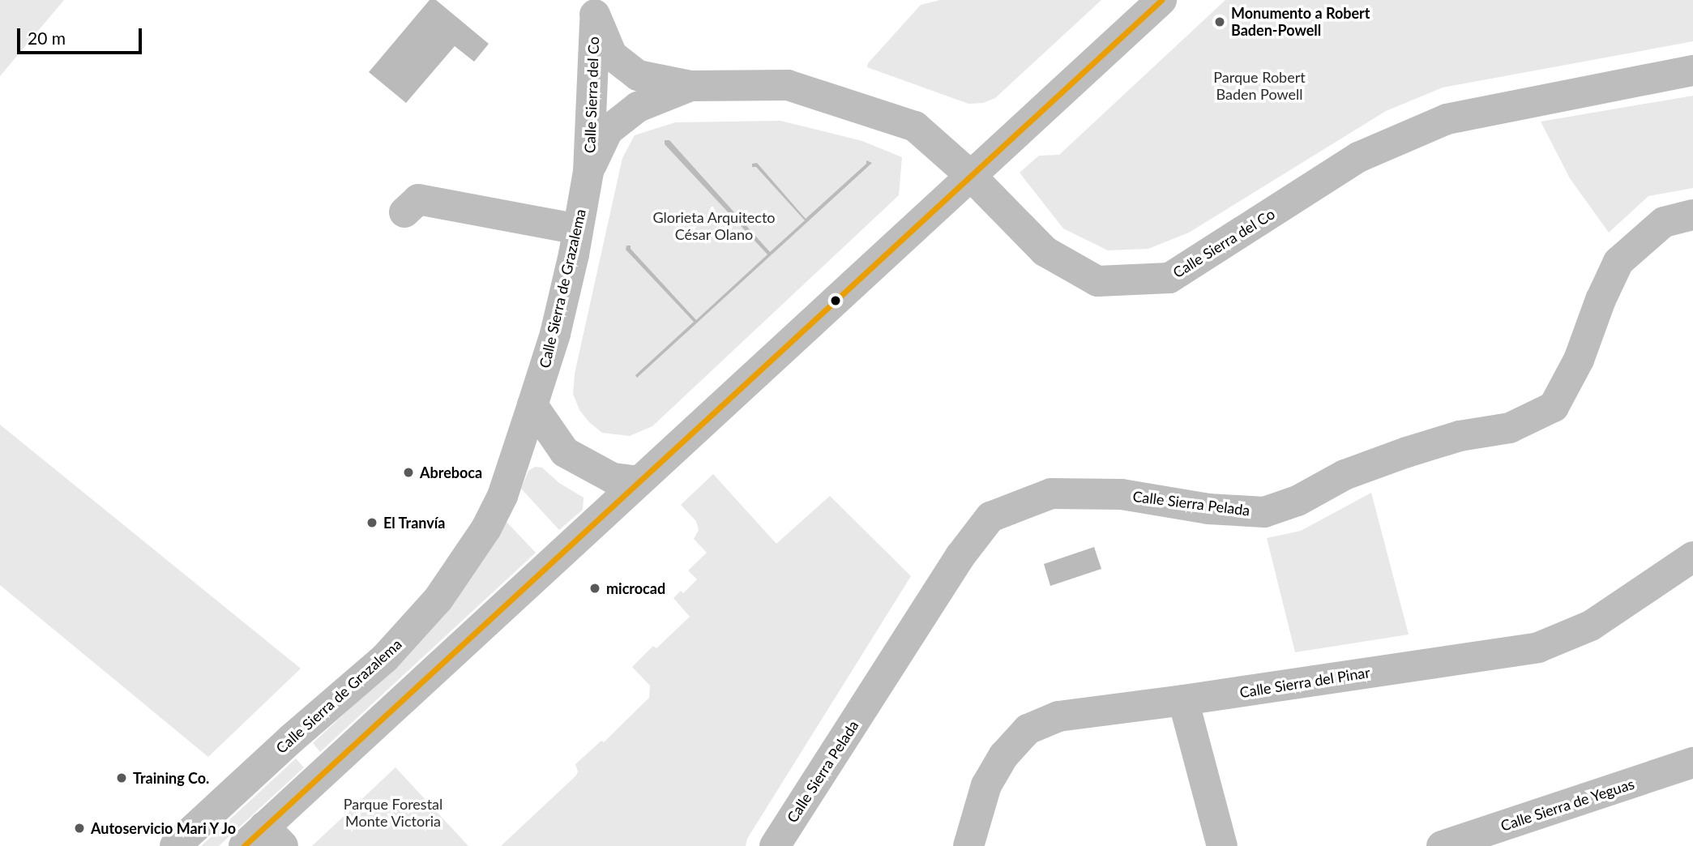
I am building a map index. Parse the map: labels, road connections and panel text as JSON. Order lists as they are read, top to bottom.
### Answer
{
  "streets": {
    "street": [
      "Calle Sierra del Co",
      "Calle Sierra de Grazalema",
      "Calle Sierra Pelada",
      "Calle Sierra del Pinar",
      "Calle Sierra de Yeguas"
    ]
  },
  "crossings": [
    ["Calle Sierra del Co", "Calle Sierra de Grazalema"]
  ],
  "parks": ["Parque Robert Baden Powell", "Glorieta Arquitecto César Olano", "Parque Forestal Monte Victoria"],
  "places": [
    "Monumento a Robert Baden-Powell",
    "Abreboca",
    "El Tranvía",
    "microcad",
    "Training Co.",
    "Autoservicio Mari Y Jo"
  ],
  "scale_bar": "20 m"
}
